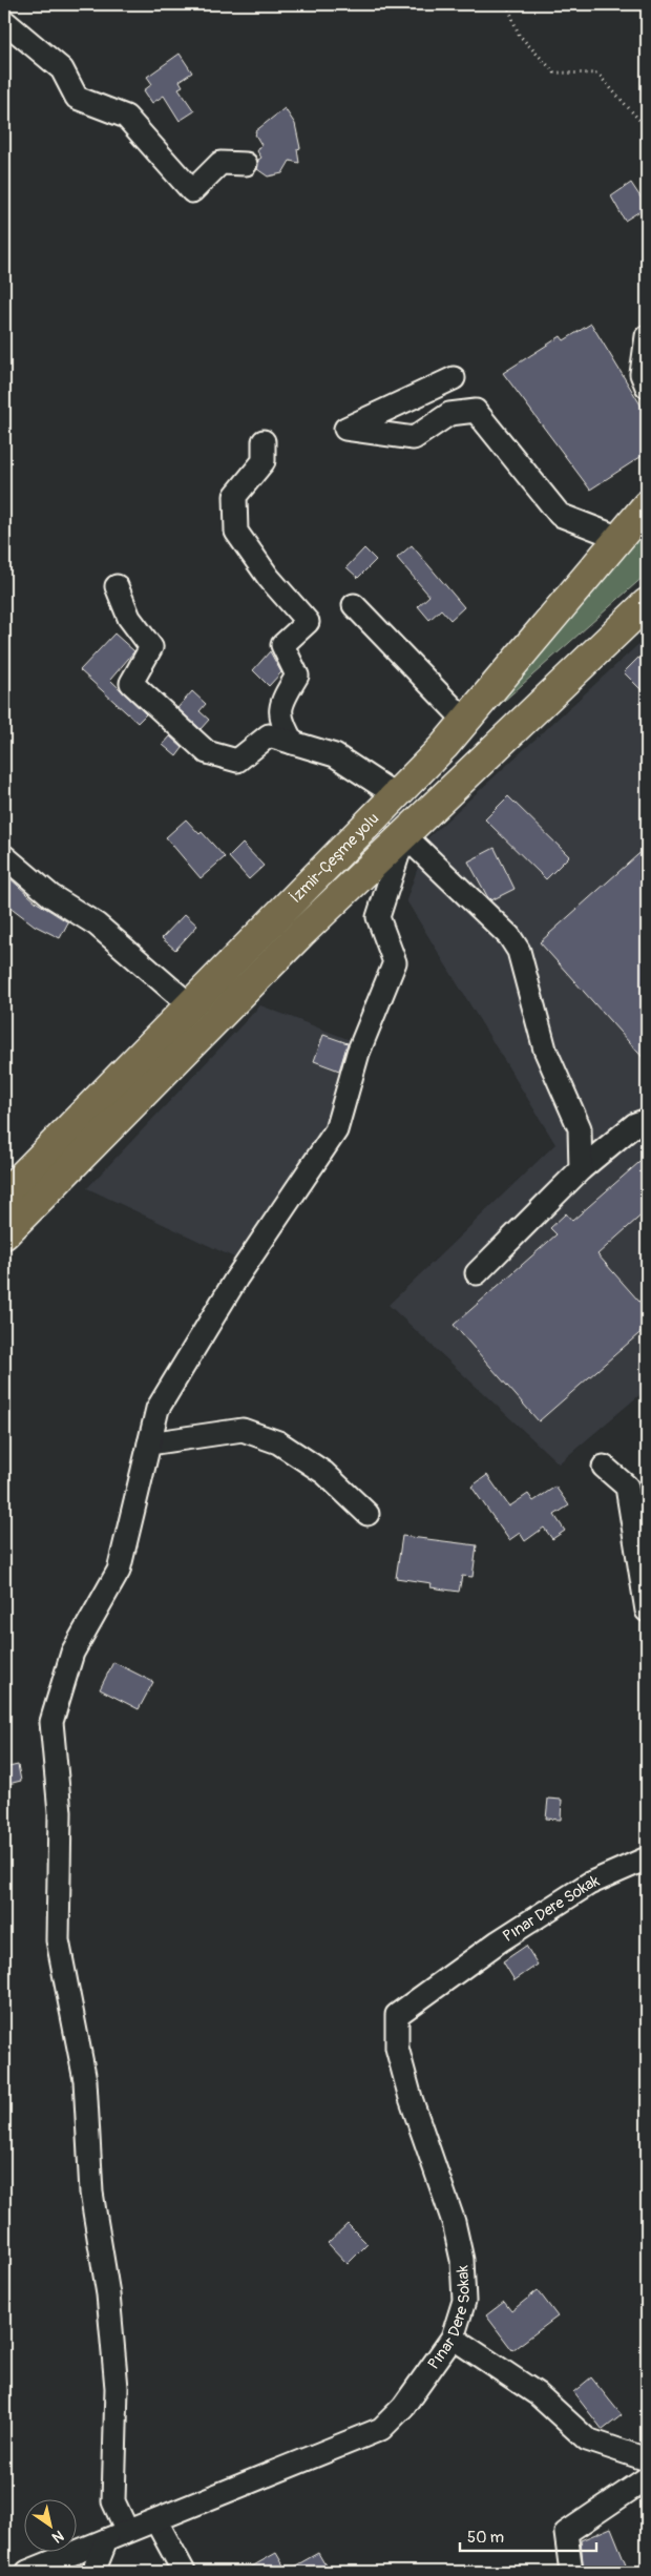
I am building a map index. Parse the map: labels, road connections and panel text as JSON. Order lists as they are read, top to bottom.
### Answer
{
  "streets": {
    "highway": ["İzmir-Çeşme yolu"],
    "street": ["Pınar Dere Sokak"]
  },
  "scale_bar": "50 m",
  "north": "bottom right"
}
